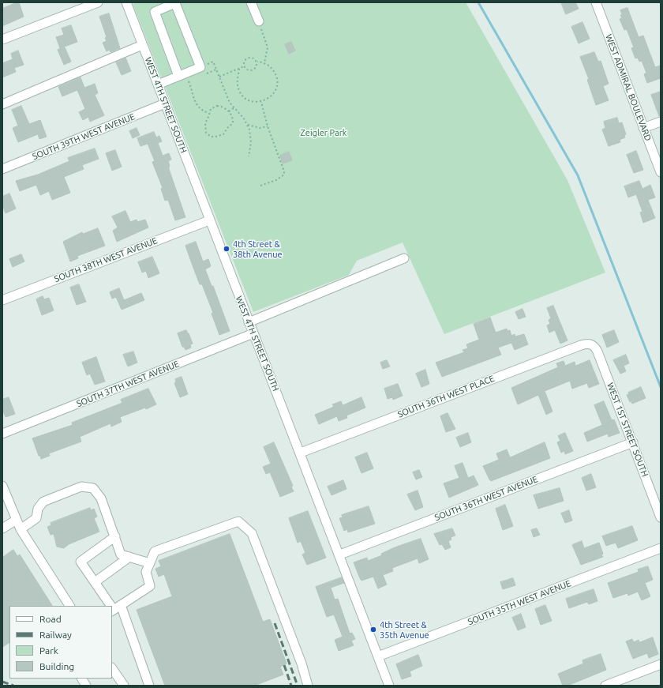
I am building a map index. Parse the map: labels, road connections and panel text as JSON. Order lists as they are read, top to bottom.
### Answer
{
  "streets": {
    "street": [
      "WEST ADMIRAL BOULEVARD",
      "WEST 4TH STREET SOUTH",
      "SOUTH 39TH WEST AVENUE",
      "SOUTH 38TH WEST AVENUE",
      "SOUTH 37TH WEST AVENUE",
      "SOUTH 36TH WEST PLACE",
      "WEST 1ST STREET SOUTH",
      "SOUTH 36TH WEST AVENUE",
      "SOUTH 35TH WEST AVENUE"
    ]
  },
  "crossings": [
    ["WEST 4TH STREET SOUTH", "SOUTH 39TH WEST AVENUE"],
    ["WEST 4TH STREET SOUTH", "SOUTH 38TH WEST AVENUE"],
    ["WEST 4TH STREET SOUTH", "SOUTH 37TH WEST AVENUE"],
    ["WEST 4TH STREET SOUTH", "SOUTH 36TH WEST PLACE"],
    ["WEST 4TH STREET SOUTH", "SOUTH 36TH WEST AVENUE"],
    ["WEST 4TH STREET SOUTH", "SOUTH 35TH WEST AVENUE"],
    ["SOUTH 36TH WEST PLACE", "WEST 1ST STREET SOUTH"],
    ["WEST 1ST STREET SOUTH", "SOUTH 36TH WEST AVENUE"]
  ],
  "parks": ["Zeigler Park"],
  "places": ["4th Street & 38th Avenue", "4th Street & 35th Avenue"],
  "legend": [
    "Road",
    "Railway",
    "Park",
    "Building"
  ]
}
